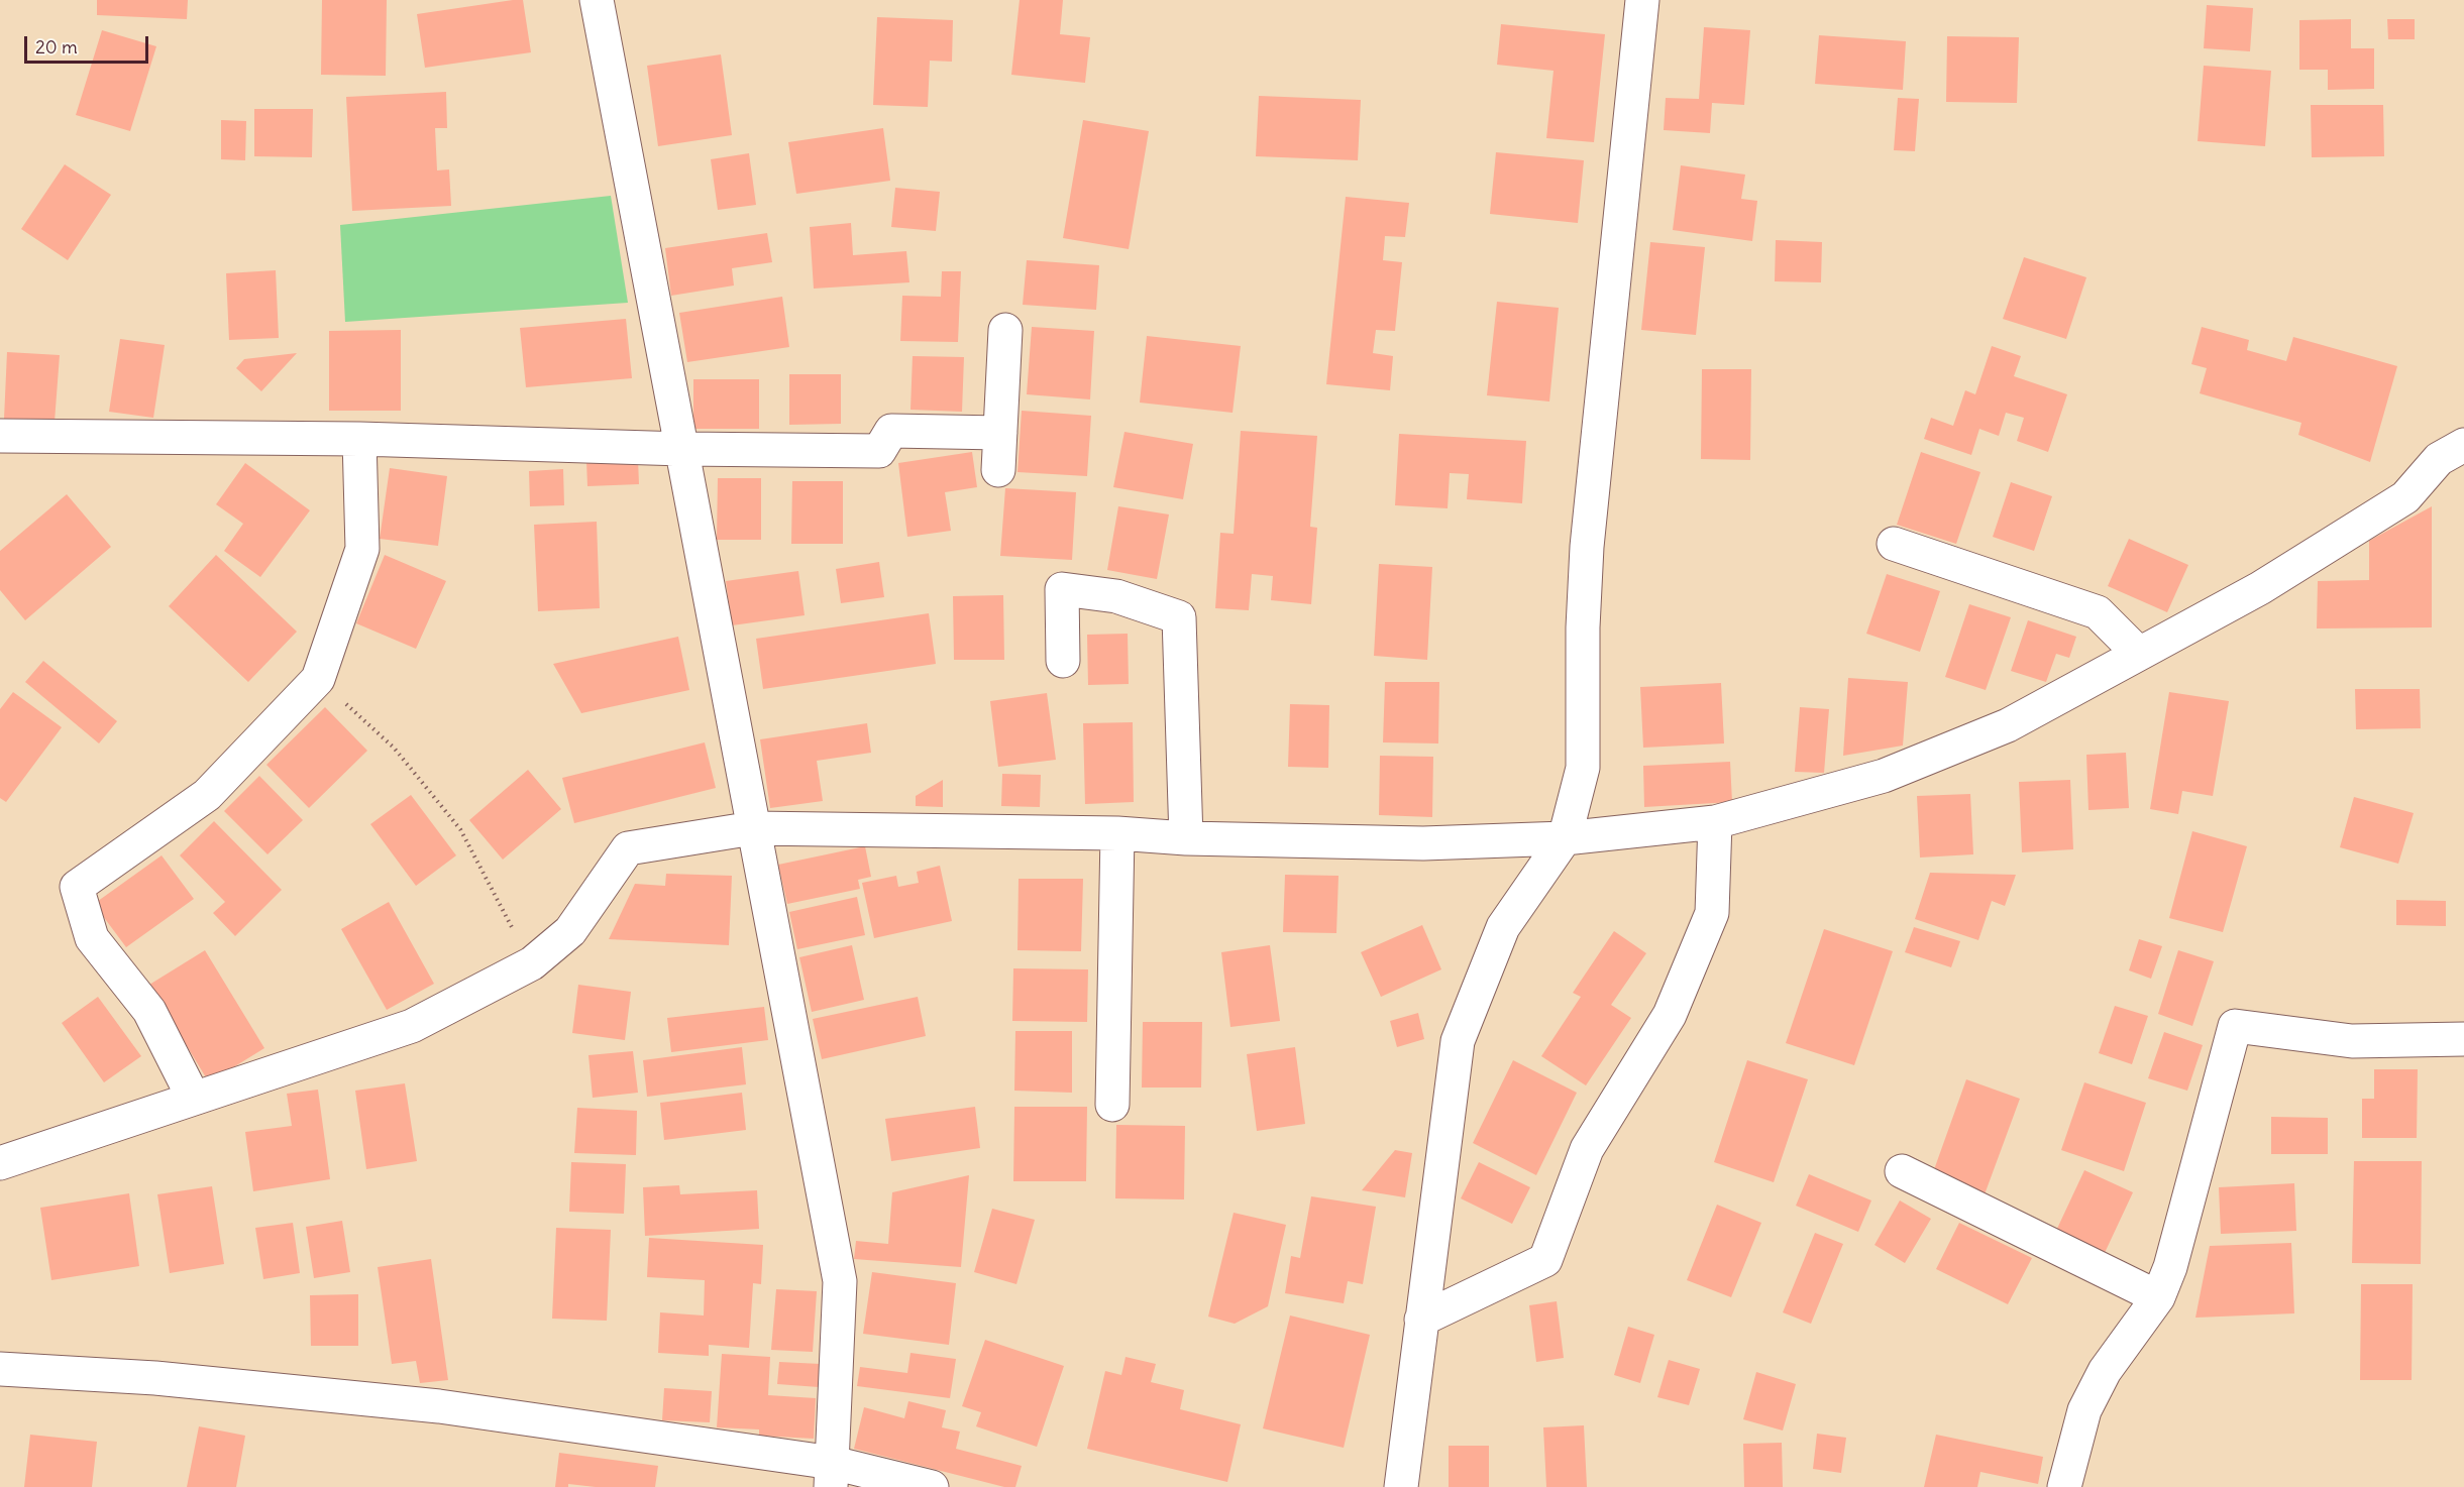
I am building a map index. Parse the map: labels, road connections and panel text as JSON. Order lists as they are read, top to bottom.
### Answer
{
  "scale_bar": "20 m"
}
